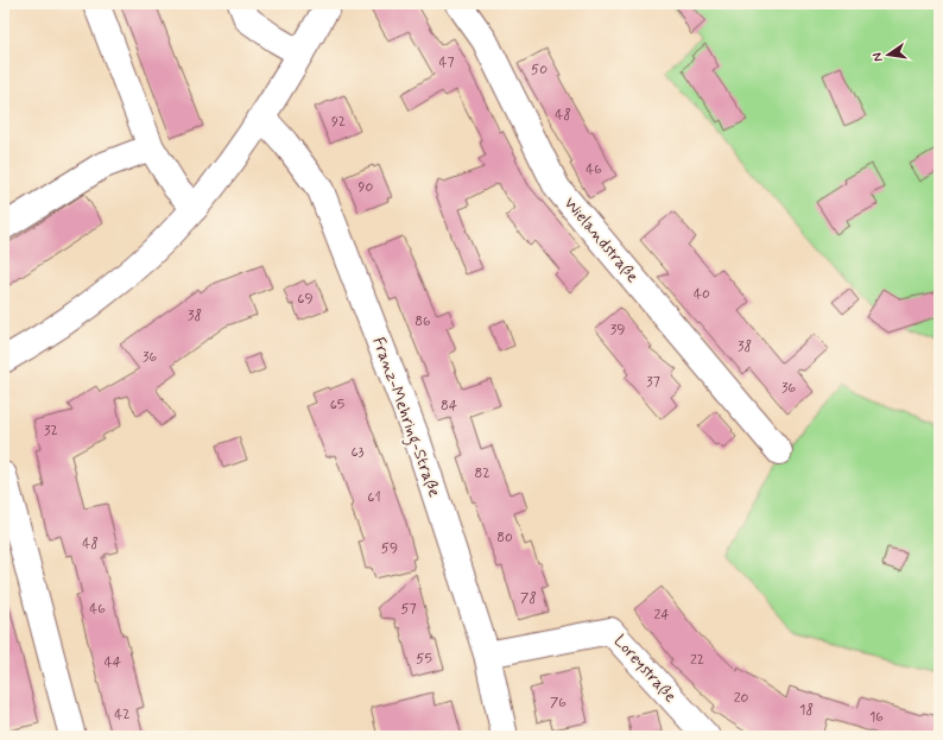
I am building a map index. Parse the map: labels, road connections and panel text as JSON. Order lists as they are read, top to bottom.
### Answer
{
  "streets": {
    "street": ["Wielandstraße", "Franz-Mehring-Straße", "Loreystraße"]
  },
  "crossings": [
    ["Franz-Mehring-Straße", "Loreystraße"]
  ],
  "house_numbers": [
    "47",
    "50",
    "48",
    "92",
    "46",
    "90",
    "40",
    "69",
    "38",
    "86",
    "39",
    "38",
    "36",
    "37",
    "36",
    "65",
    "84",
    "32",
    "63",
    "82",
    "61",
    "80",
    "48",
    "59",
    "78",
    "46",
    "57",
    "24",
    "55",
    "22",
    "44",
    "20",
    "76",
    "18",
    "42",
    "16"
  ],
  "north": "left"
}
